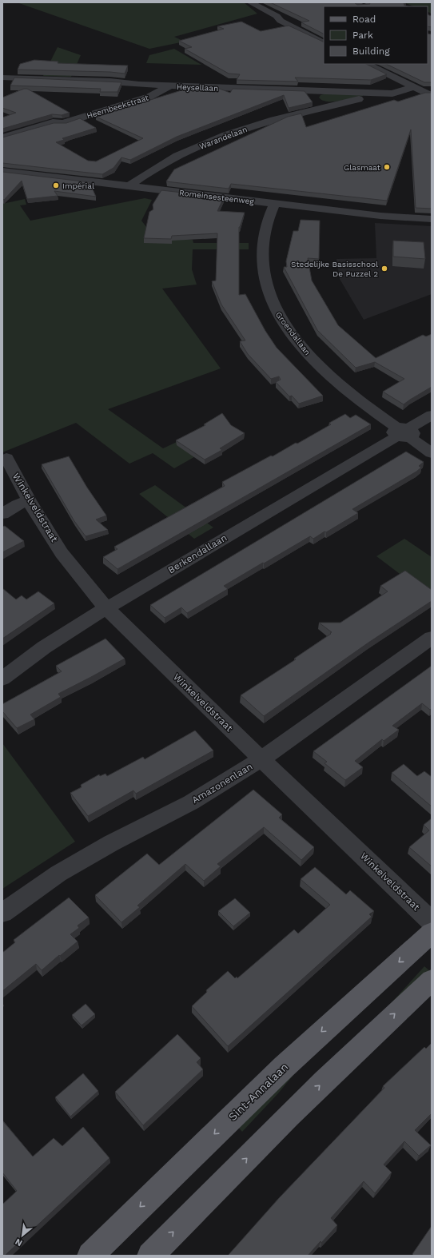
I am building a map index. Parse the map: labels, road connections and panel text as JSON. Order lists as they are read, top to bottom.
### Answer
{
  "streets": {
    "main road": ["Sint-Annalaan"],
    "street": [
      "Heysellaan",
      "Heembeekstraat",
      "Warandelaan",
      "Romeinsesteenweg",
      "Groendallaan",
      "Winkelveldstraat",
      "Berkendallaan",
      "Amazonenlaan"
    ]
  },
  "crossings": [
    ["Heysellaan", "Heembeekstraat"],
    ["Heysellaan", "Warandelaan"],
    ["Warandelaan", "Romeinsesteenweg"],
    ["Romeinsesteenweg", "Groendallaan"],
    ["Groendallaan", "Berkendallaan"],
    ["Winkelveldstraat", "Berkendallaan"],
    ["Winkelveldstraat", "Amazonenlaan"]
  ],
  "places": ["Glasmaat", "Impérial", "Stedelijke Basisschool De Puzzel 2"],
  "legend": ["Road", "Park", "Building"],
  "north": "bottom left"
}
